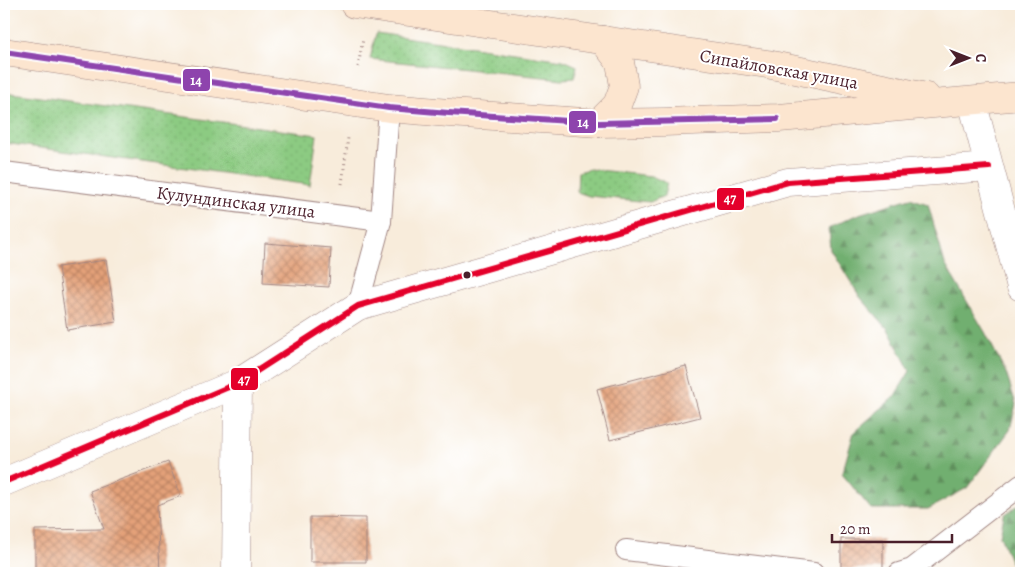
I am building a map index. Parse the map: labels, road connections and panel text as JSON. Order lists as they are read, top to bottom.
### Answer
{
  "streets": {
    "main road": ["Сипайловская улица"],
    "lane": ["Кулундинская улица"]
  },
  "lines": ["transit line 14", "transit line 47"],
  "scale_bar": "20 m",
  "north": "right"
}
